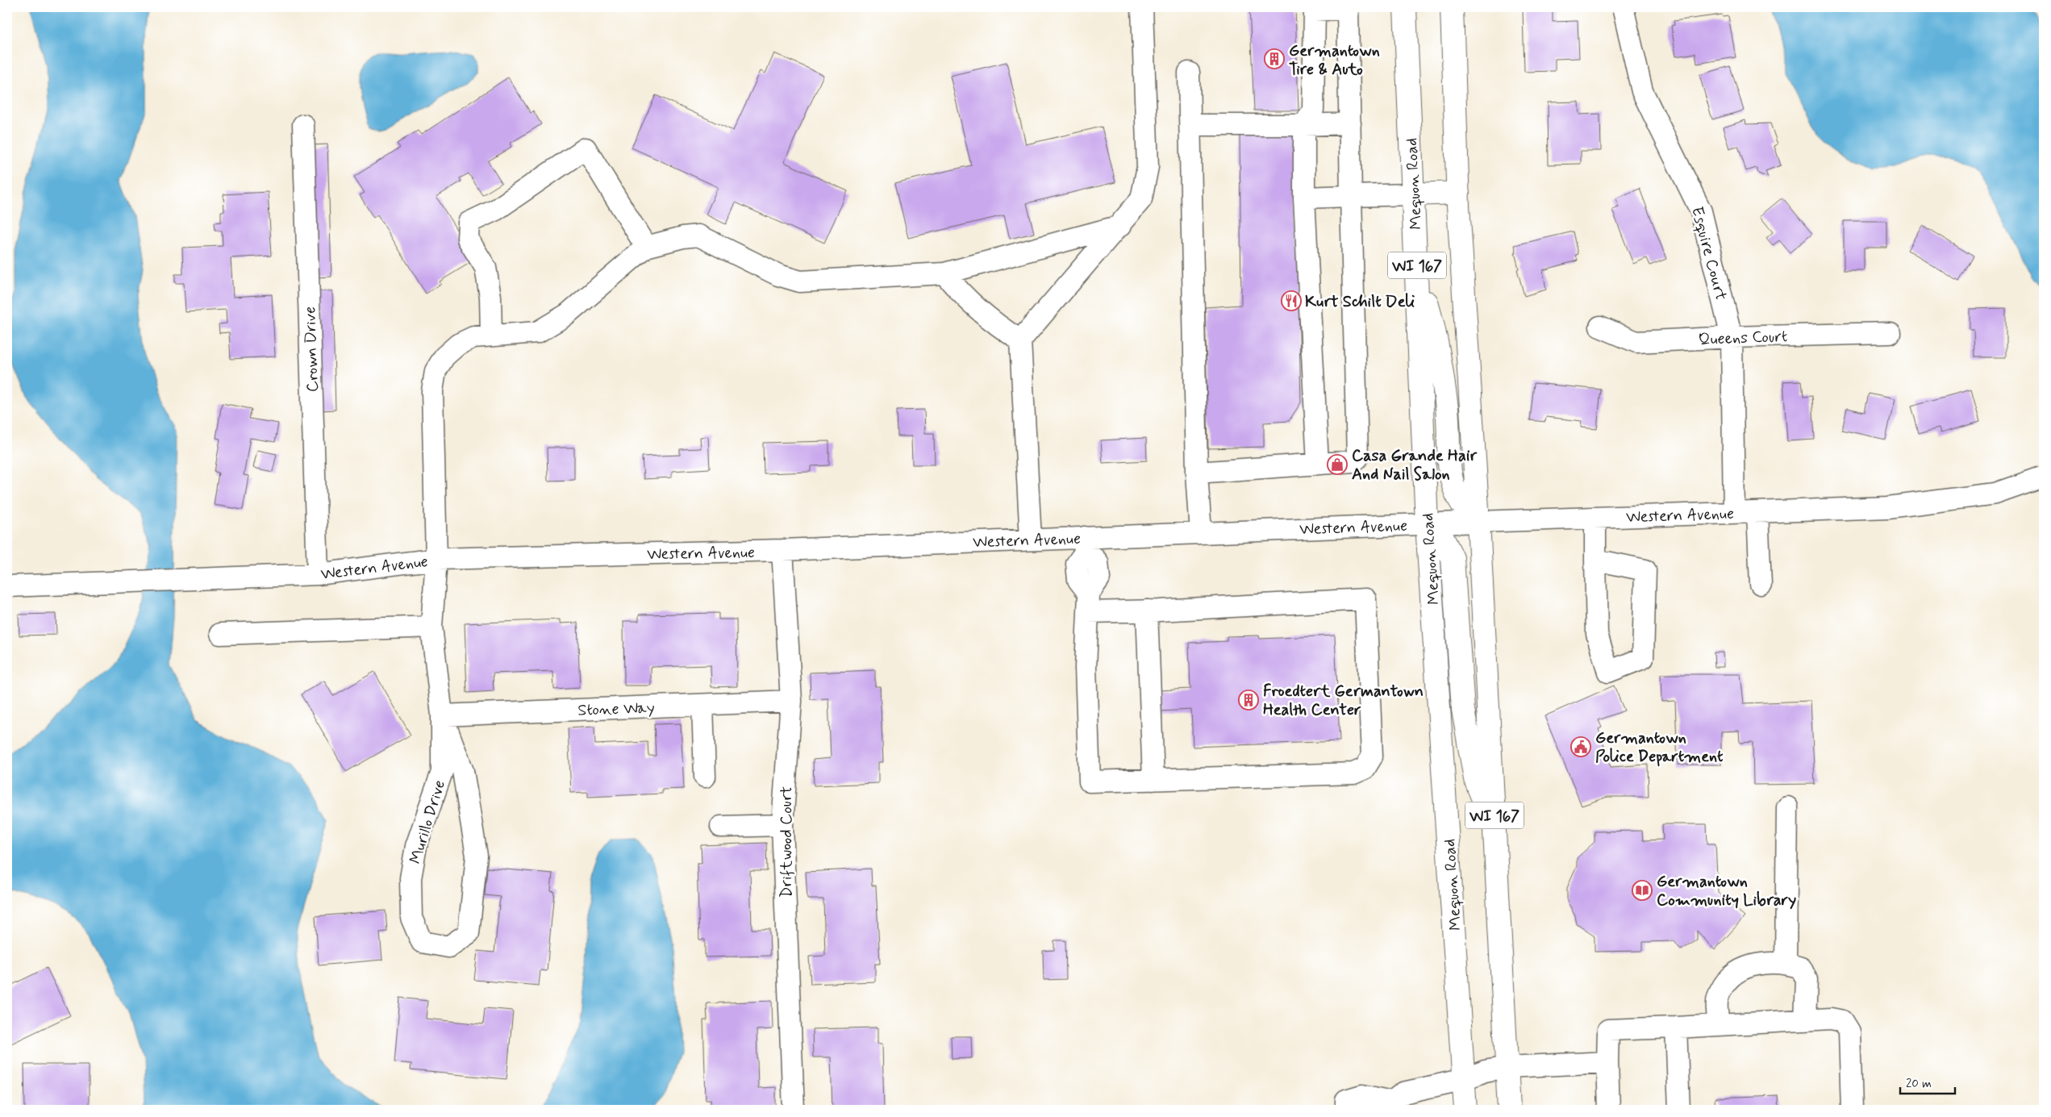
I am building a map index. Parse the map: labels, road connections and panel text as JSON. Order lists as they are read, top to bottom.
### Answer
{
  "streets": {
    "main road": ["Mequon Road", "WI 167"],
    "street": [
      "Esquire Court",
      "Queens Court",
      "Crown Drive",
      "Western Avenue",
      "Stone Way",
      "Murillo Drive",
      "Driftwood Court"
    ]
  },
  "crossings": [
    ["Mequon Road", "Western Avenue"],
    ["Esquire Court", "Queens Court"],
    ["Esquire Court", "Western Avenue"],
    ["WI 167", "Western Avenue"],
    ["Crown Drive", "Western Avenue"],
    ["Western Avenue", "Murillo Drive"],
    ["Western Avenue", "Driftwood Court"],
    ["Stone Way", "Murillo Drive"],
    ["Stone Way", "Driftwood Court"]
  ],
  "places": {
    "building": ["Germantown Tire & Auto", "Froedtert Germantown Health Center"],
    "restaurant": ["Kurt Schilt Deli"],
    "shop": ["Casa Grande Hair And Nail Salon"],
    "public building": ["Germantown Police Department"],
    "library": ["Germantown Community Library"]
  },
  "scale_bar": "20 m"
}
